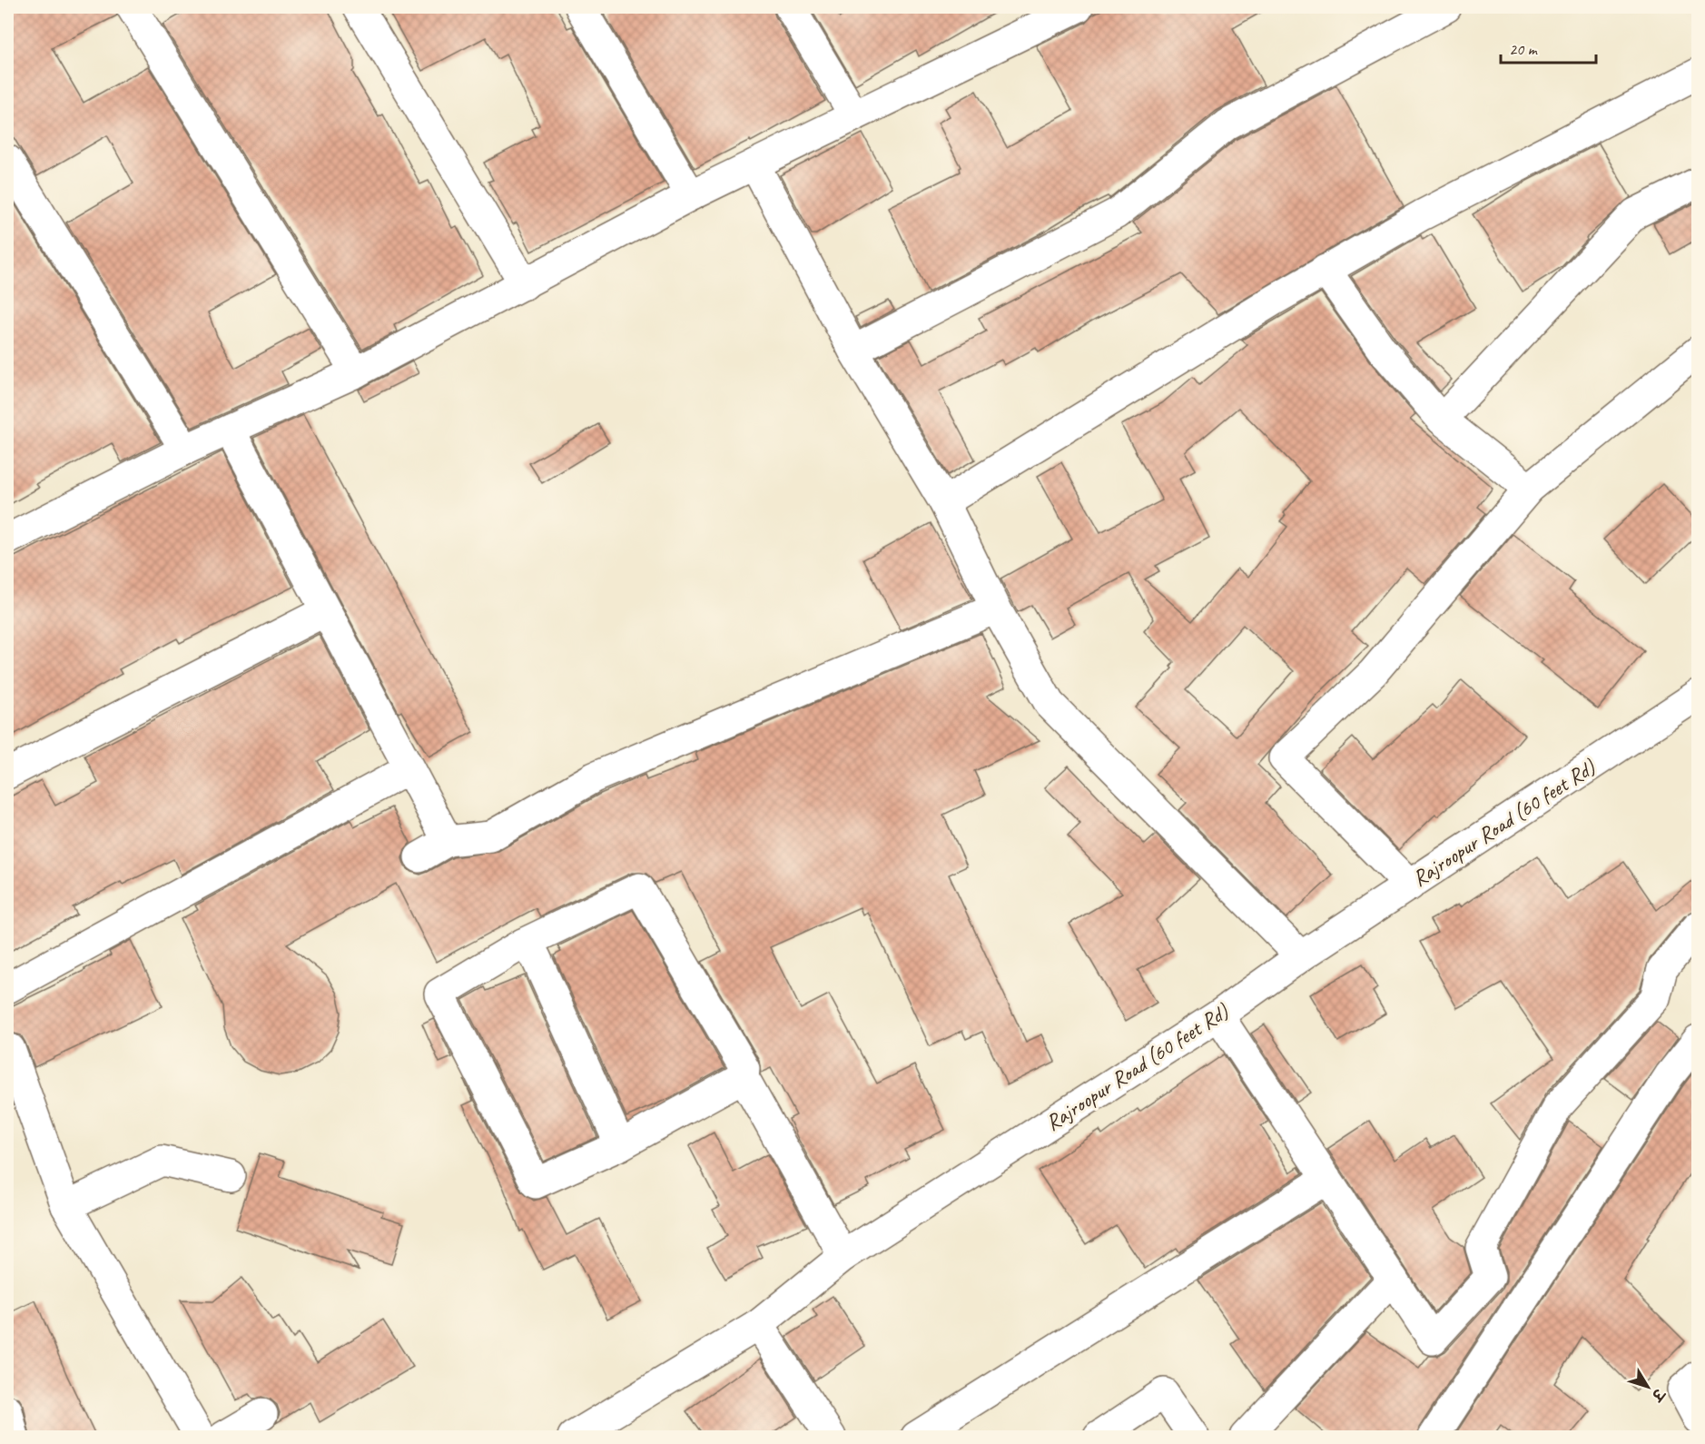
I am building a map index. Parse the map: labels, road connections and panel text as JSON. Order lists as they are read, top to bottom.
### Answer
{
  "streets": {
    "street": ["Rajroopur Road (60 feet Rd)"]
  },
  "scale_bar": "20 m",
  "north": "bottom right"
}
